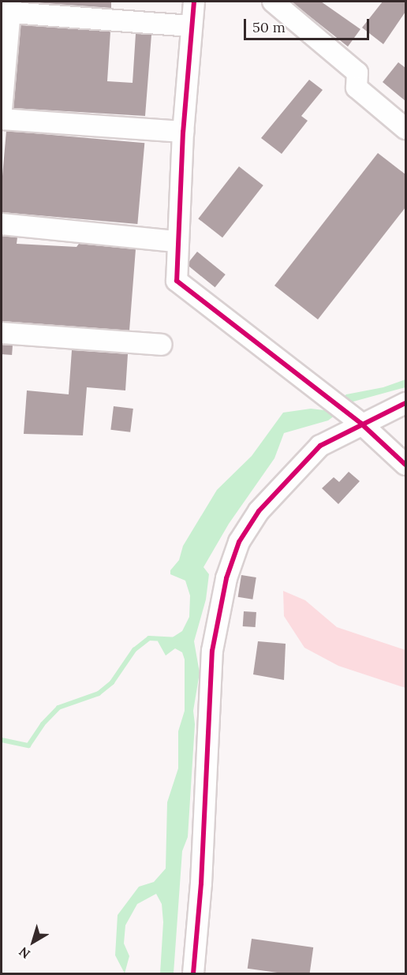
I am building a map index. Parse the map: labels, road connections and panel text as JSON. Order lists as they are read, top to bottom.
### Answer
{
  "scale_bar": "50 m",
  "north": "bottom left"
}
